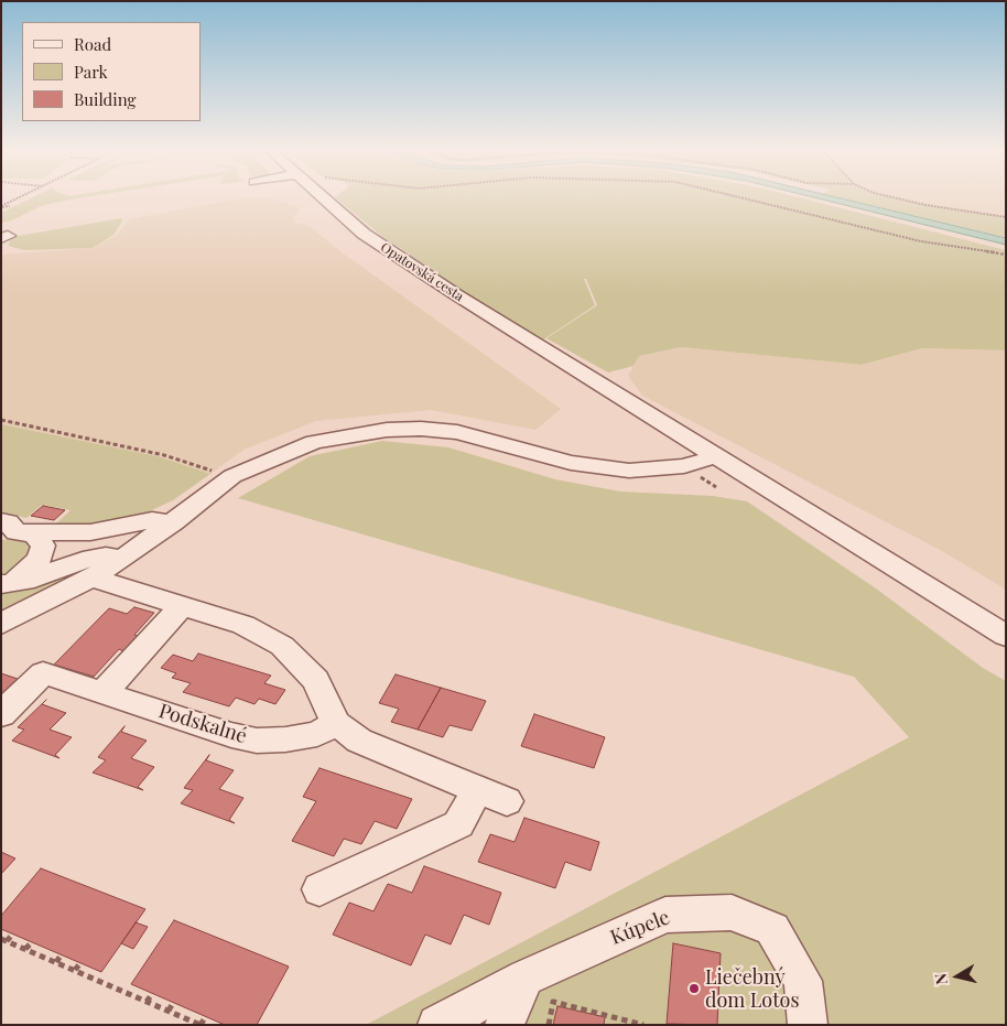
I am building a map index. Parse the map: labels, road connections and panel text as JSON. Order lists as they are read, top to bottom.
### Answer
{
  "streets": {
    "street": ["Opatovská cesta", "Podskalné", "Kúpele"]
  },
  "places": ["Liečebný dom Lotos"],
  "legend": ["Road", "Park", "Building"],
  "north": "left"
}
